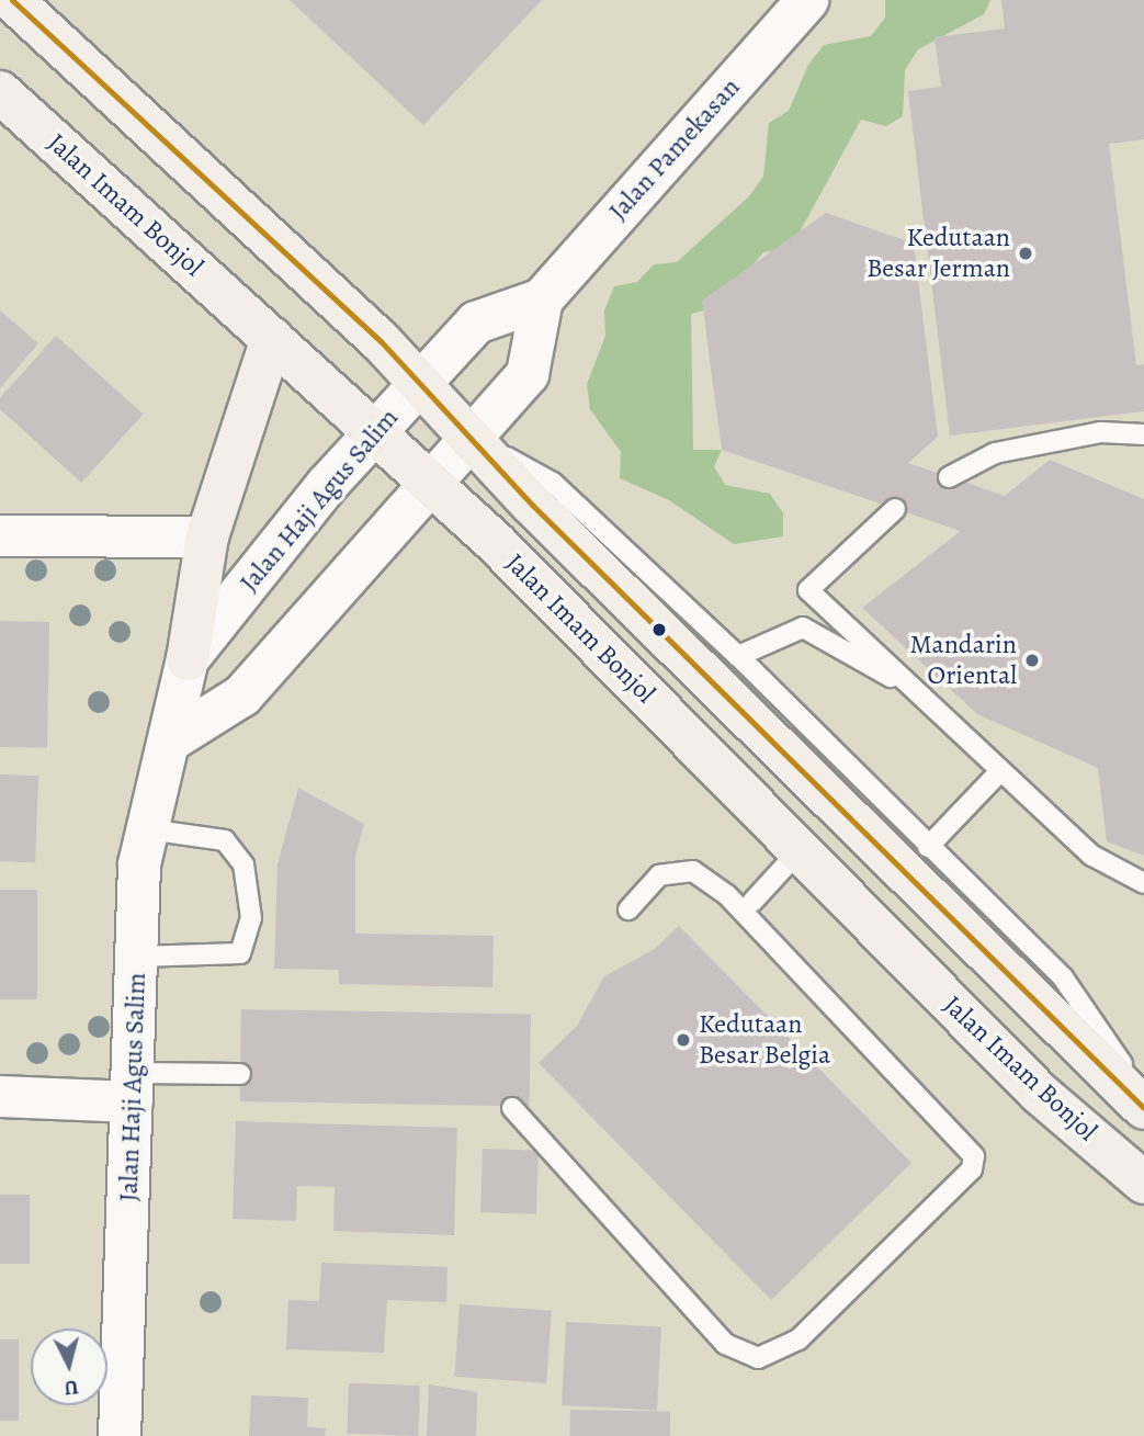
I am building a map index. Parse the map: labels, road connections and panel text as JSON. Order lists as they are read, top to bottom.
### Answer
{
  "streets": {
    "main road": ["Jalan Imam Bonjol"],
    "street": ["Jalan Pamekasan", "Jalan Haji Agus Salim"]
  },
  "crossings": [
    ["Jalan Pamekasan", "Jalan Imam Bonjol"],
    ["Jalan Pamekasan", "Jalan Haji Agus Salim"],
    ["Jalan Imam Bonjol", "Jalan Haji Agus Salim"]
  ],
  "places": ["Kedutaan Besar Jerman", "Mandarin Oriental", "Kedutaan Besar Belgia"],
  "north": "bottom"
}
